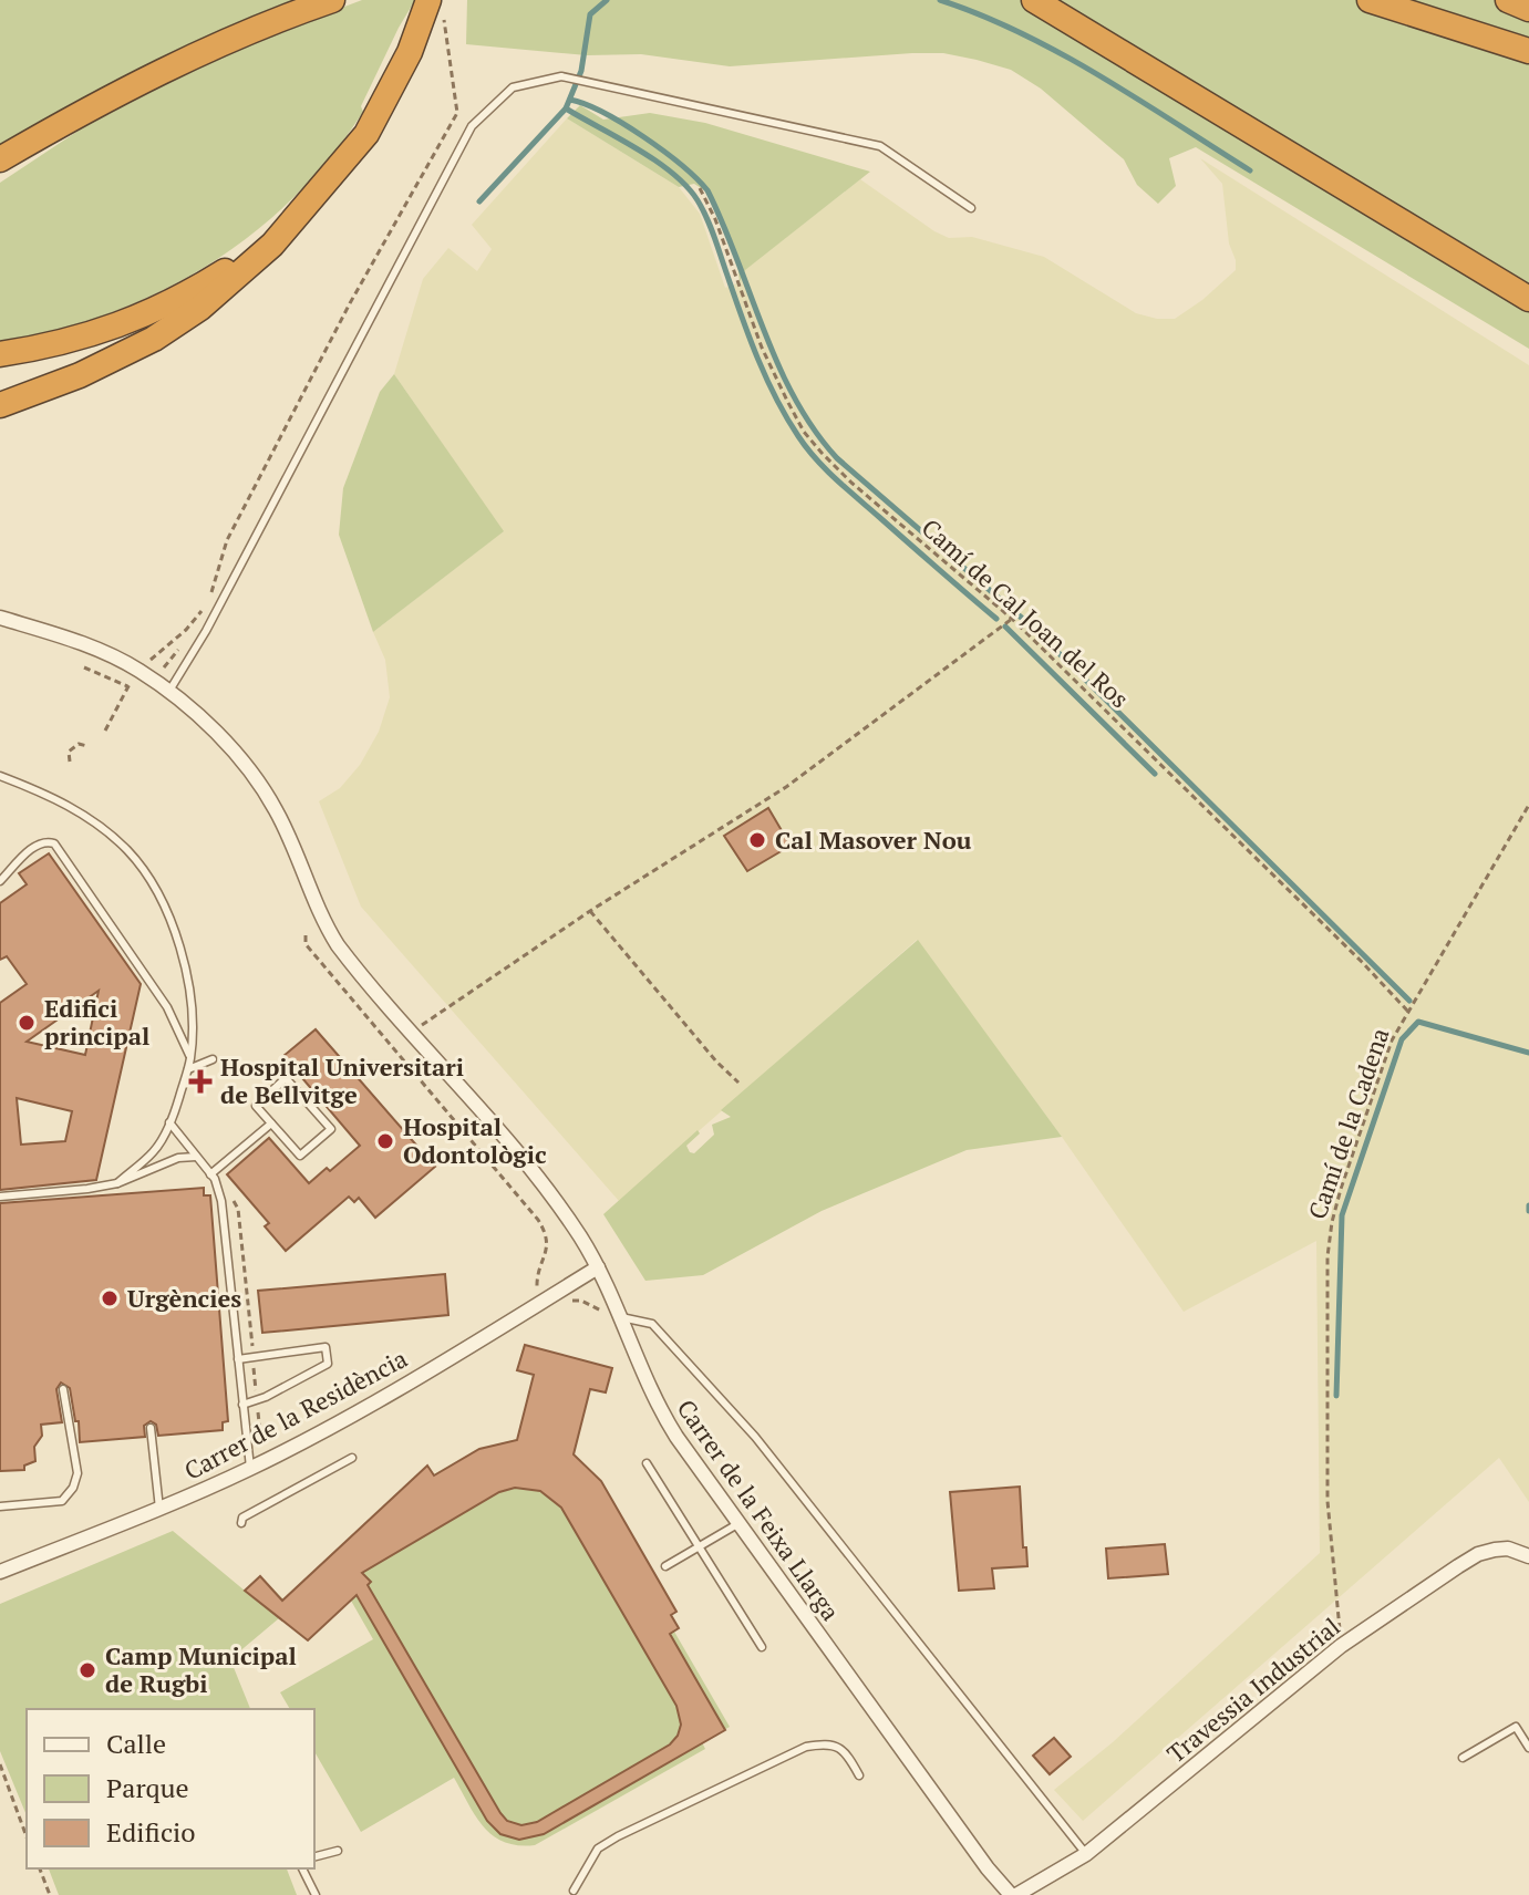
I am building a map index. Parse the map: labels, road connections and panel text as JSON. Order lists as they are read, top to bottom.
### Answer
{
  "streets": {
    "street": ["Carrer de la Residència", "Carrer de la Feixa Llarga", "Travessia Industrial"],
    "path": ["Camí de Cal Joan del Ros", "Camí de la Cadena"]
  },
  "crossings": [
    ["Camí de Cal Joan del Ros", "Camí de la Cadena"],
    ["Camí de la Cadena", "Travessia Industrial"],
    ["Carrer de la Residència", "Carrer de la Feixa Llarga"],
    ["Carrer de la Feixa Llarga", "Travessia Industrial"]
  ],
  "places": {
    "other": [
      "Cal Masover Nou",
      "Edifici principal",
      "Hospital Odontològic",
      "Urgències",
      "Camp Municipal de Rugbi"
    ],
    "health": ["Hospital Universitari de Bellvitge"]
  },
  "legend": ["Calle", "Parque", "Edificio"]
}
